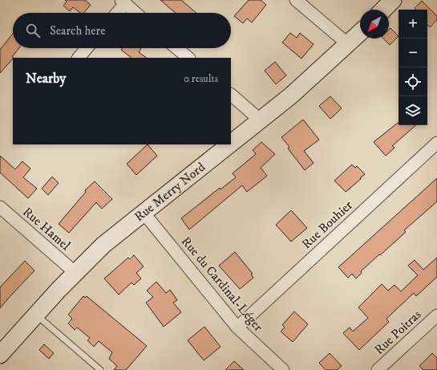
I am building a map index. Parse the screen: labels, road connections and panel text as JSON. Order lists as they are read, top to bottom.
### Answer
{
  "streets": {
    "main road": ["Rue Merry Nord"],
    "street": [
      "Rue Bouhier",
      "Rue Hamel",
      "Rue du Cardinal-Léger",
      "Rue Poitras"
    ]
  },
  "crossings": [
    ["Rue Merry Nord", "Rue Hamel"],
    ["Rue Merry Nord", "Rue du Cardinal-Léger"],
    ["Rue Bouhier", "Rue du Cardinal-Léger"]
  ],
  "north": "bottom left",
  "page": {
    "map_buttons": ["+", "−"],
    "search": "Search here",
    "heading": ["Nearby", "0 results"]
  }
}
